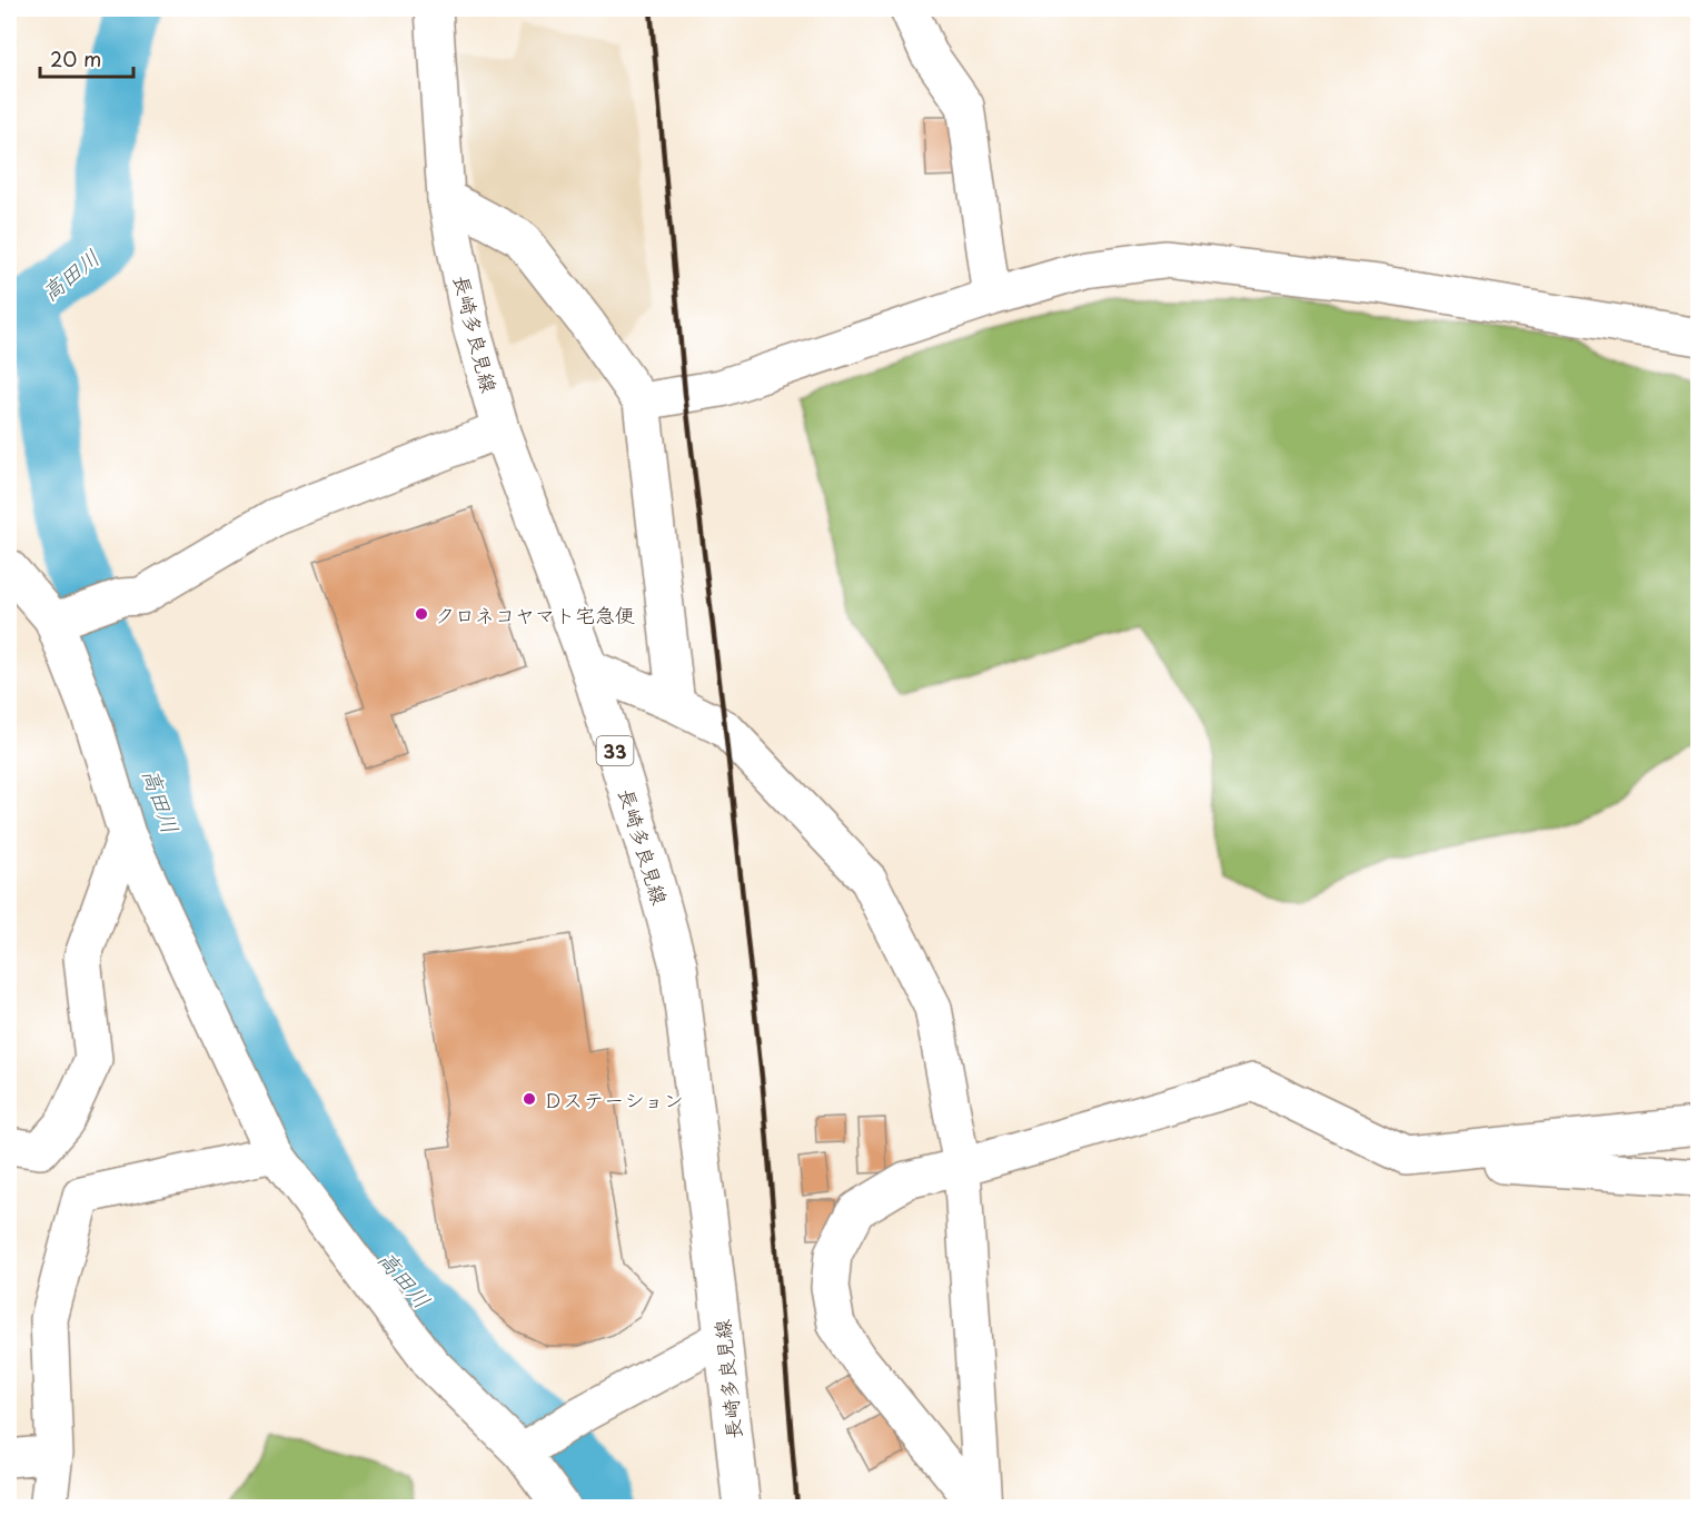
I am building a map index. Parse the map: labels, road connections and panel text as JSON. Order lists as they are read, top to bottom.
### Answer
{
  "streets": {
    "street": ["長崎多良見線", "33"]
  },
  "water": ["高田川"],
  "places": ["クロネコヤマト宅急便", "Ｄステーション"],
  "scale_bar": "20 m"
}
